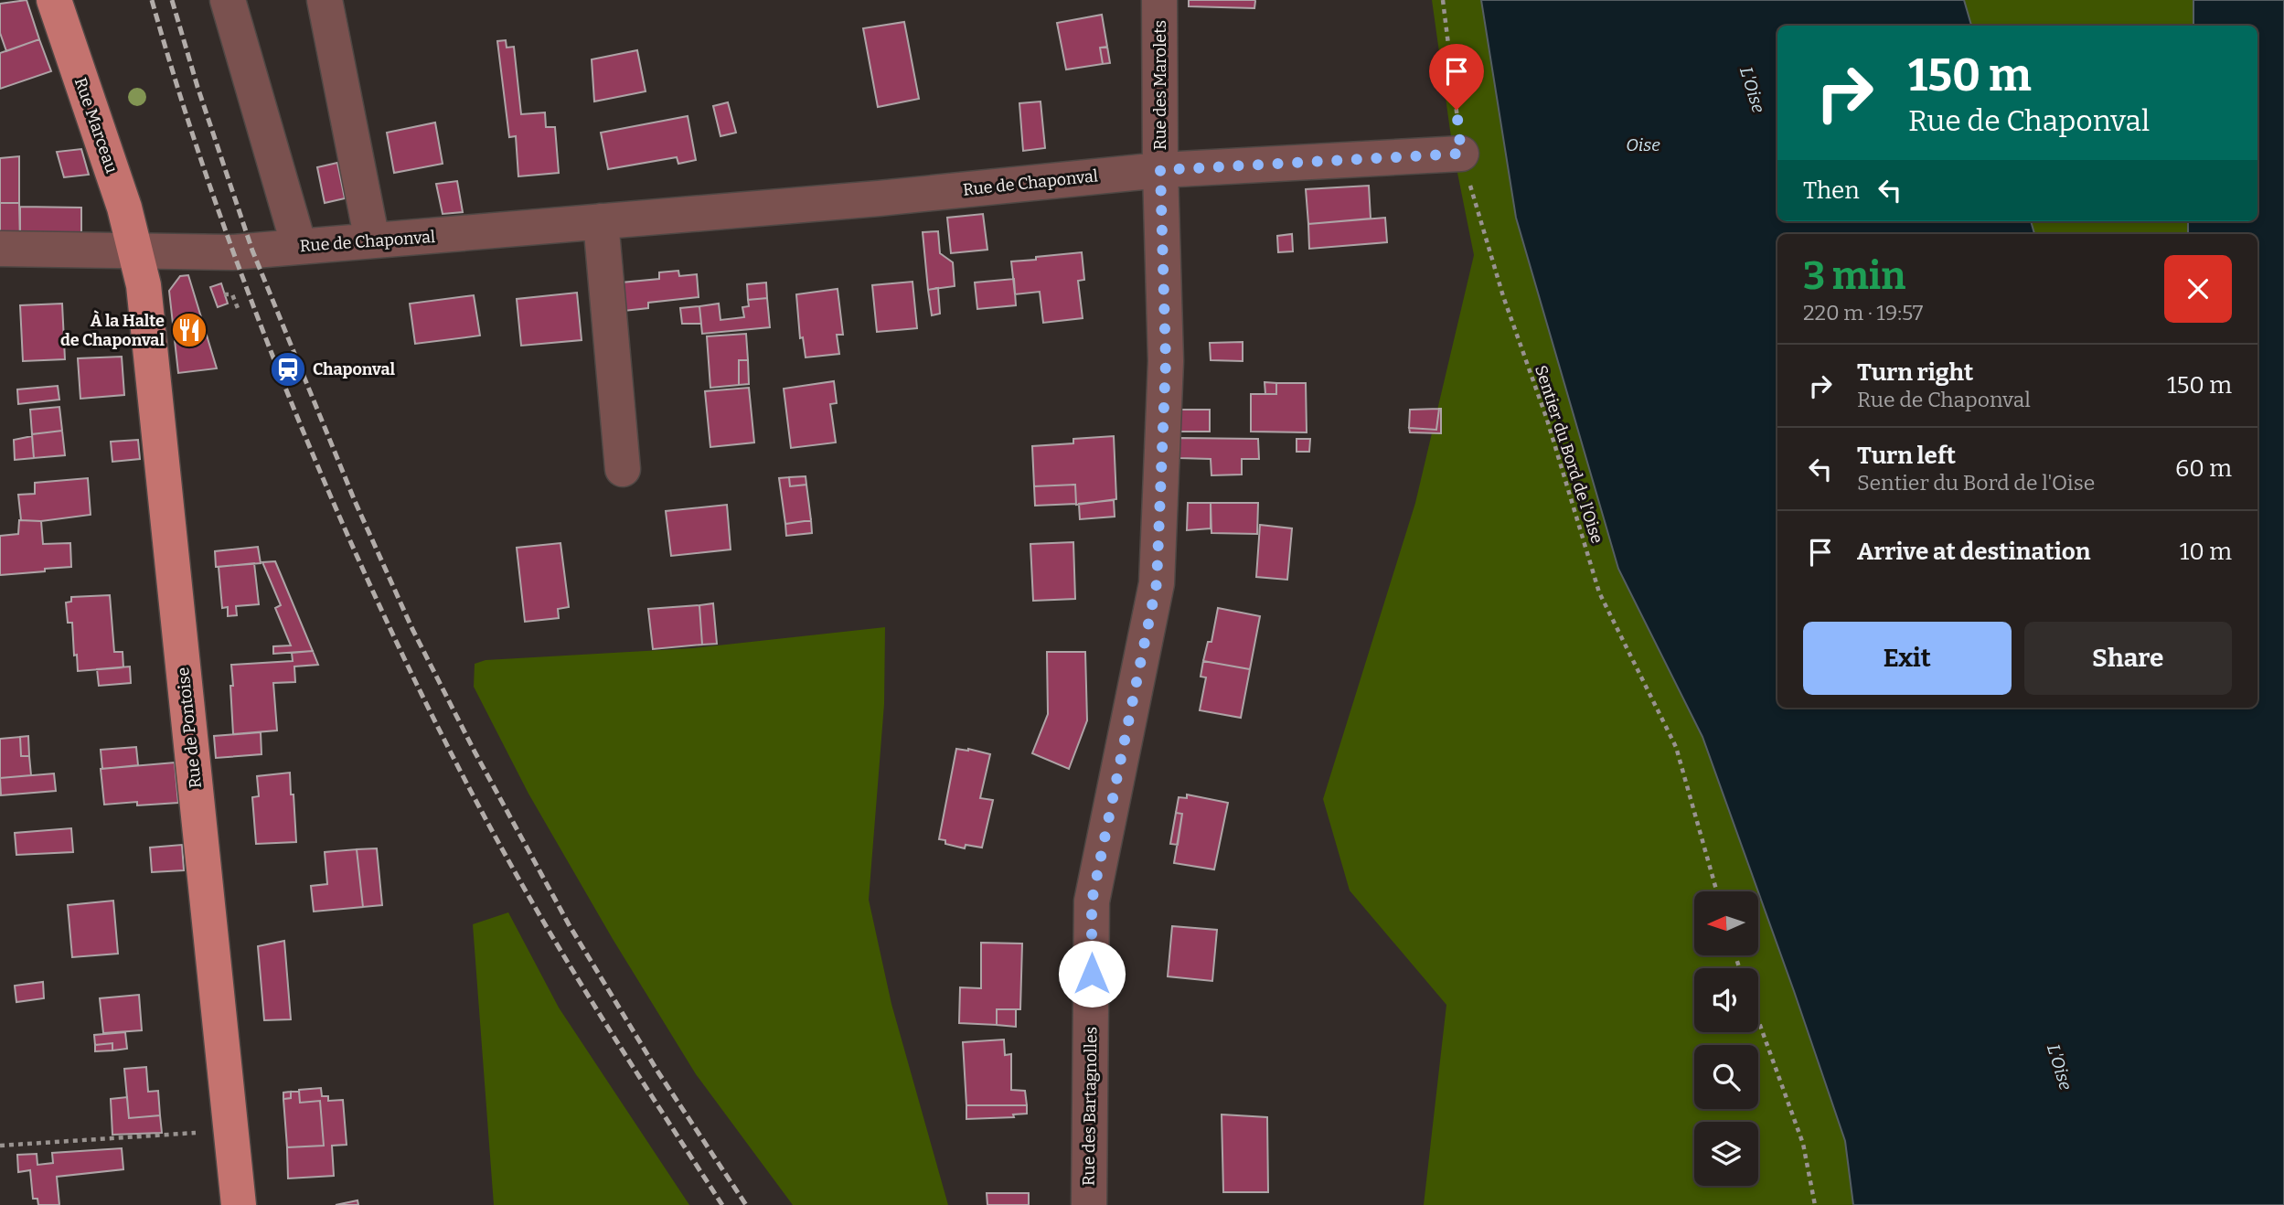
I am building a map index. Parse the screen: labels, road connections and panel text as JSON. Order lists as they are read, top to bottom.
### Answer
{
  "streets": {
    "main road": ["Rue Marceau", "Rue de Pontoise"],
    "street": ["Rue des Marolets", "Rue de Chaponval", "Rue des Bartagnolles"],
    "path": ["Sentier du Bord de l'Oise"]
  },
  "crossings": [
    ["Rue des Marolets", "Rue de Chaponval"],
    ["Rue des Marolets", "Rue des Bartagnolles"],
    ["Rue Marceau", "Rue de Chaponval"],
    ["Rue Marceau", "Rue de Pontoise"],
    ["Rue de Chaponval", "Sentier du Bord de l'Oise"],
    ["Rue de Chaponval", "Rue de Pontoise"],
    ["Rue de Chaponval", "Rue des Bartagnolles"]
  ],
  "water": ["L'Oise", "Oise"],
  "places": {
    "restaurant": ["À la Halte de Chaponval"],
    "station": ["Chaponval"]
  },
  "north": "left",
  "page": {
    "turn": ["150 m", "Rue de Chaponval"],
    "then": "Then",
    "heading": ["3 min", "220 m · 19:57"],
    "list": [
      {
        "name": "Turn right",
        "note": "Rue de Chaponval",
        "value": "150 m"
      },
      {
        "name": "Turn left",
        "note": "Sentier du Bord de l'Oise",
        "value": "60 m"
      },
      {
        "name": "Arrive at destination",
        "value": "10 m"
      }
    ],
    "buttons": ["Exit", "Share"]
  }
}
